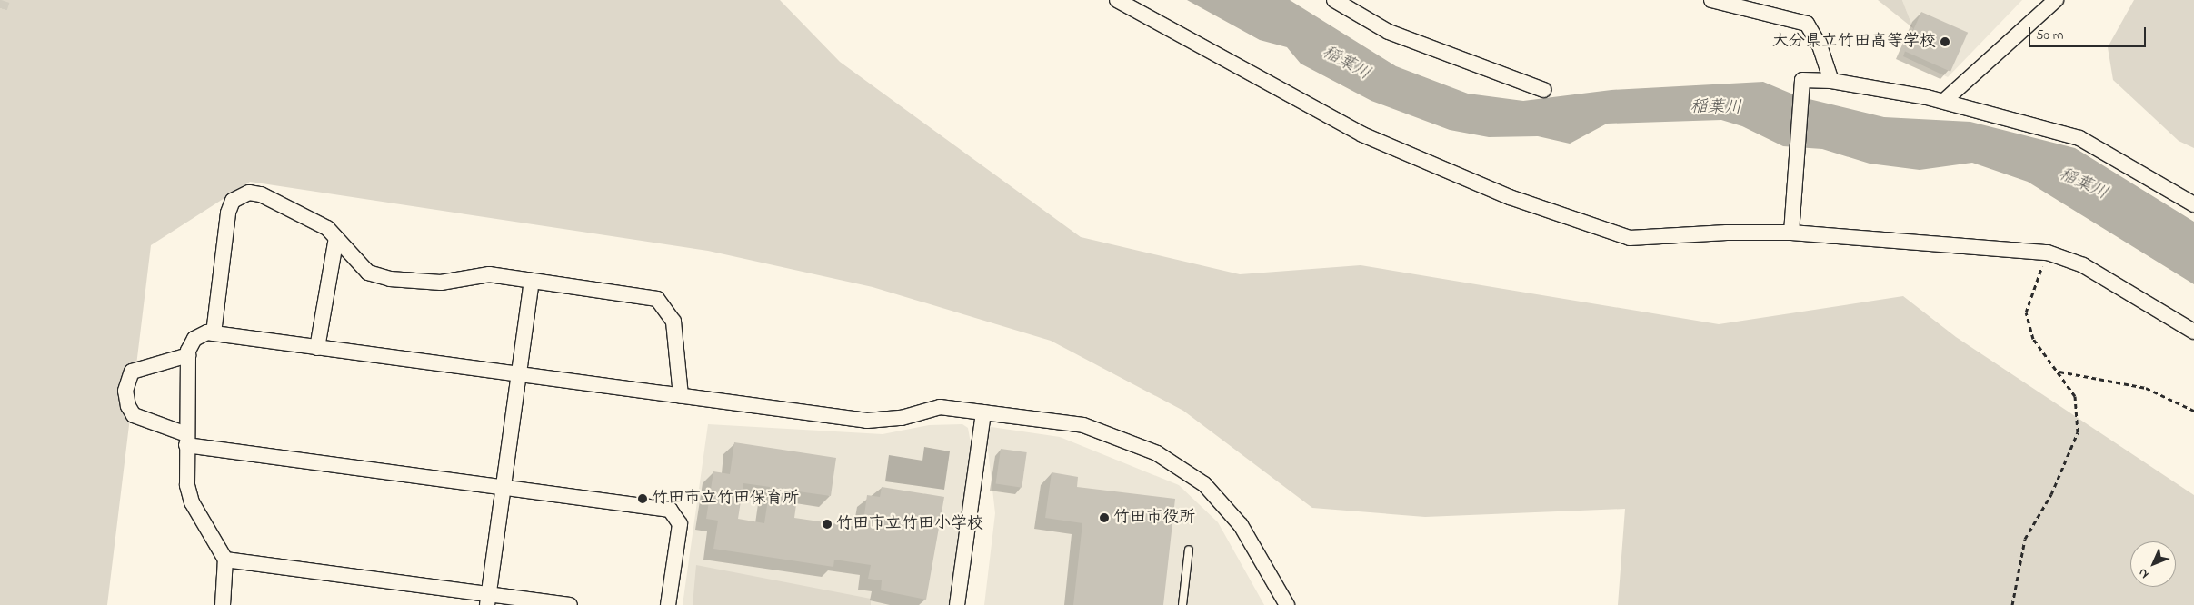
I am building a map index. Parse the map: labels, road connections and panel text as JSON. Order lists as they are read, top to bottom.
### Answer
{
  "water": ["稲葉川"],
  "places": [
    "大分県立竹田高等学校",
    "竹田市立竹田保育所",
    "竹田市役所",
    "竹田市立竹田小学校"
  ],
  "scale_bar": "50 m",
  "north": "bottom left"
}
